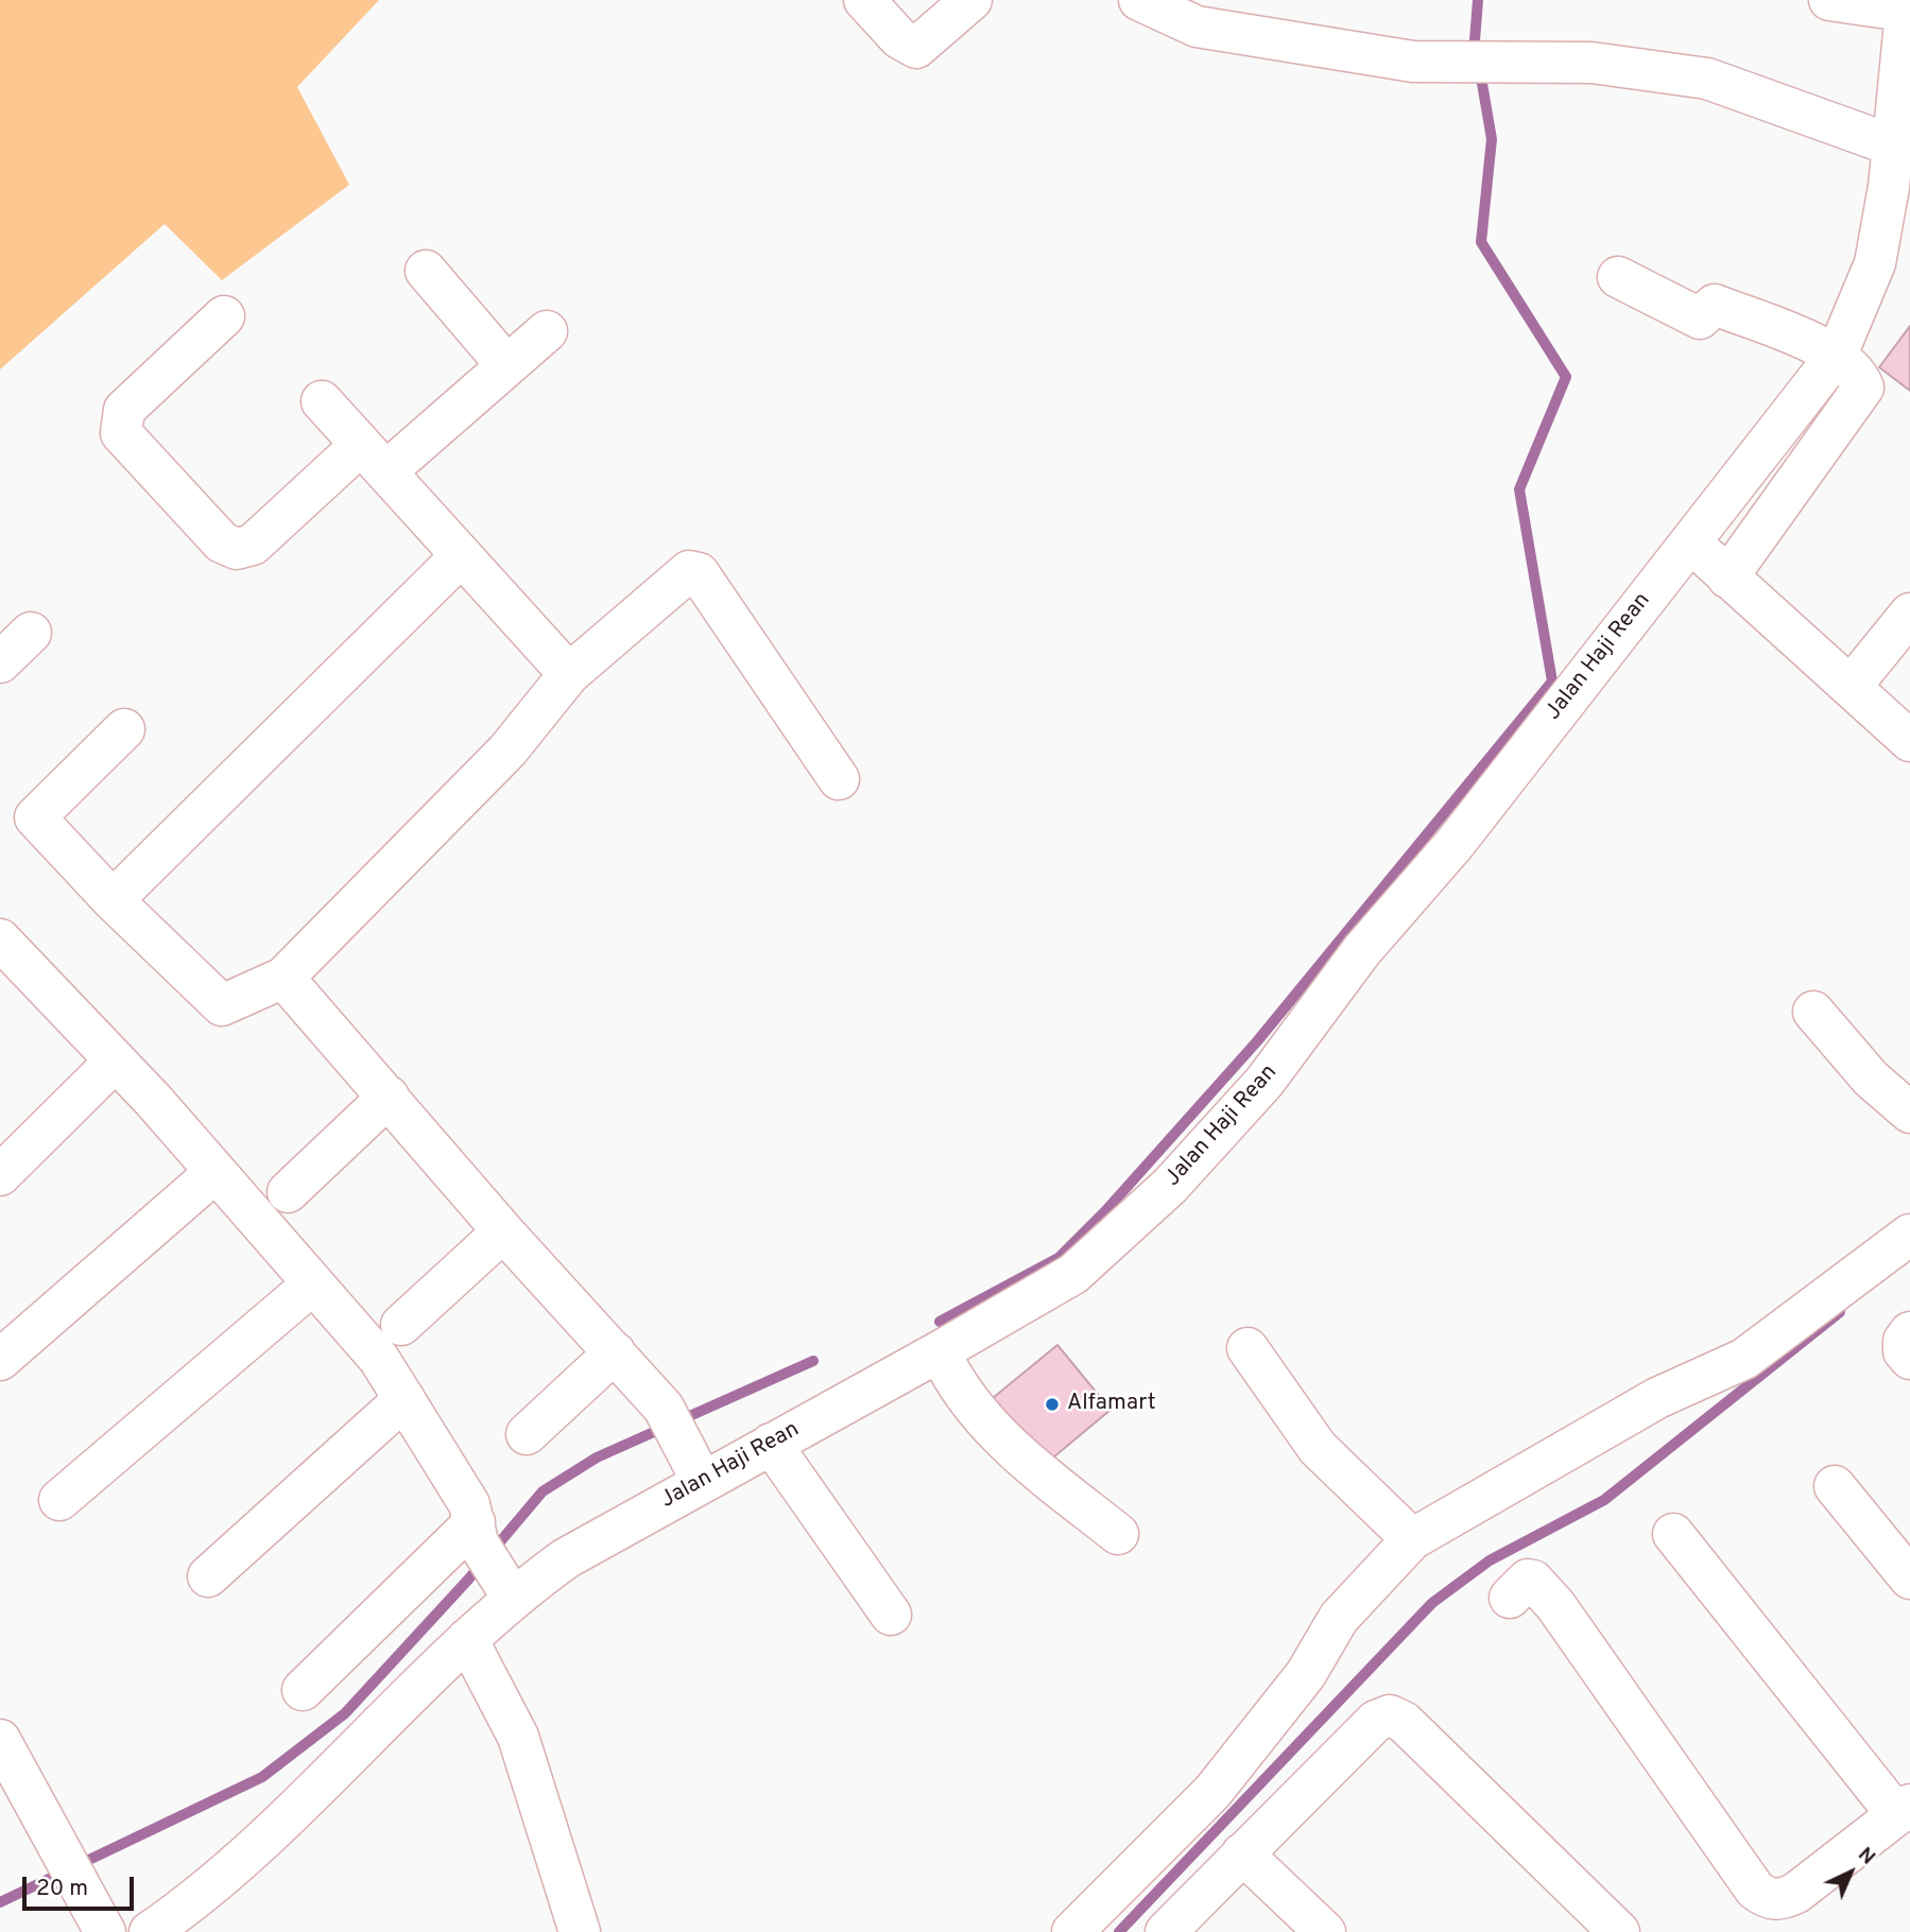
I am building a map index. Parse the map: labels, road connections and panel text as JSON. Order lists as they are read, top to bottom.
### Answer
{
  "streets": {
    "street": ["Jalan Haji Rean"]
  },
  "places": ["Alfamart"],
  "scale_bar": "20 m",
  "north": "top right"
}
